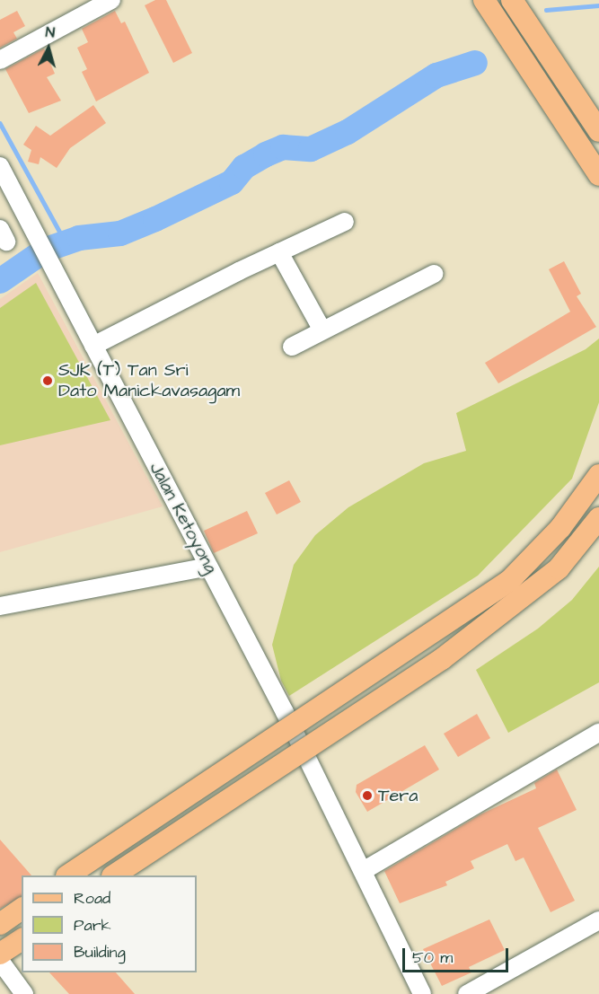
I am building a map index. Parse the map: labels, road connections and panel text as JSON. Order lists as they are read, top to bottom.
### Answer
{
  "streets": {
    "street": ["Jalan Ketoyong"]
  },
  "places": ["SJK (T) Tan Sri Dato Manickavasagam", "Tera"],
  "legend": ["Road", "Park", "Building"],
  "scale_bar": "50 m",
  "north": "top"
}
